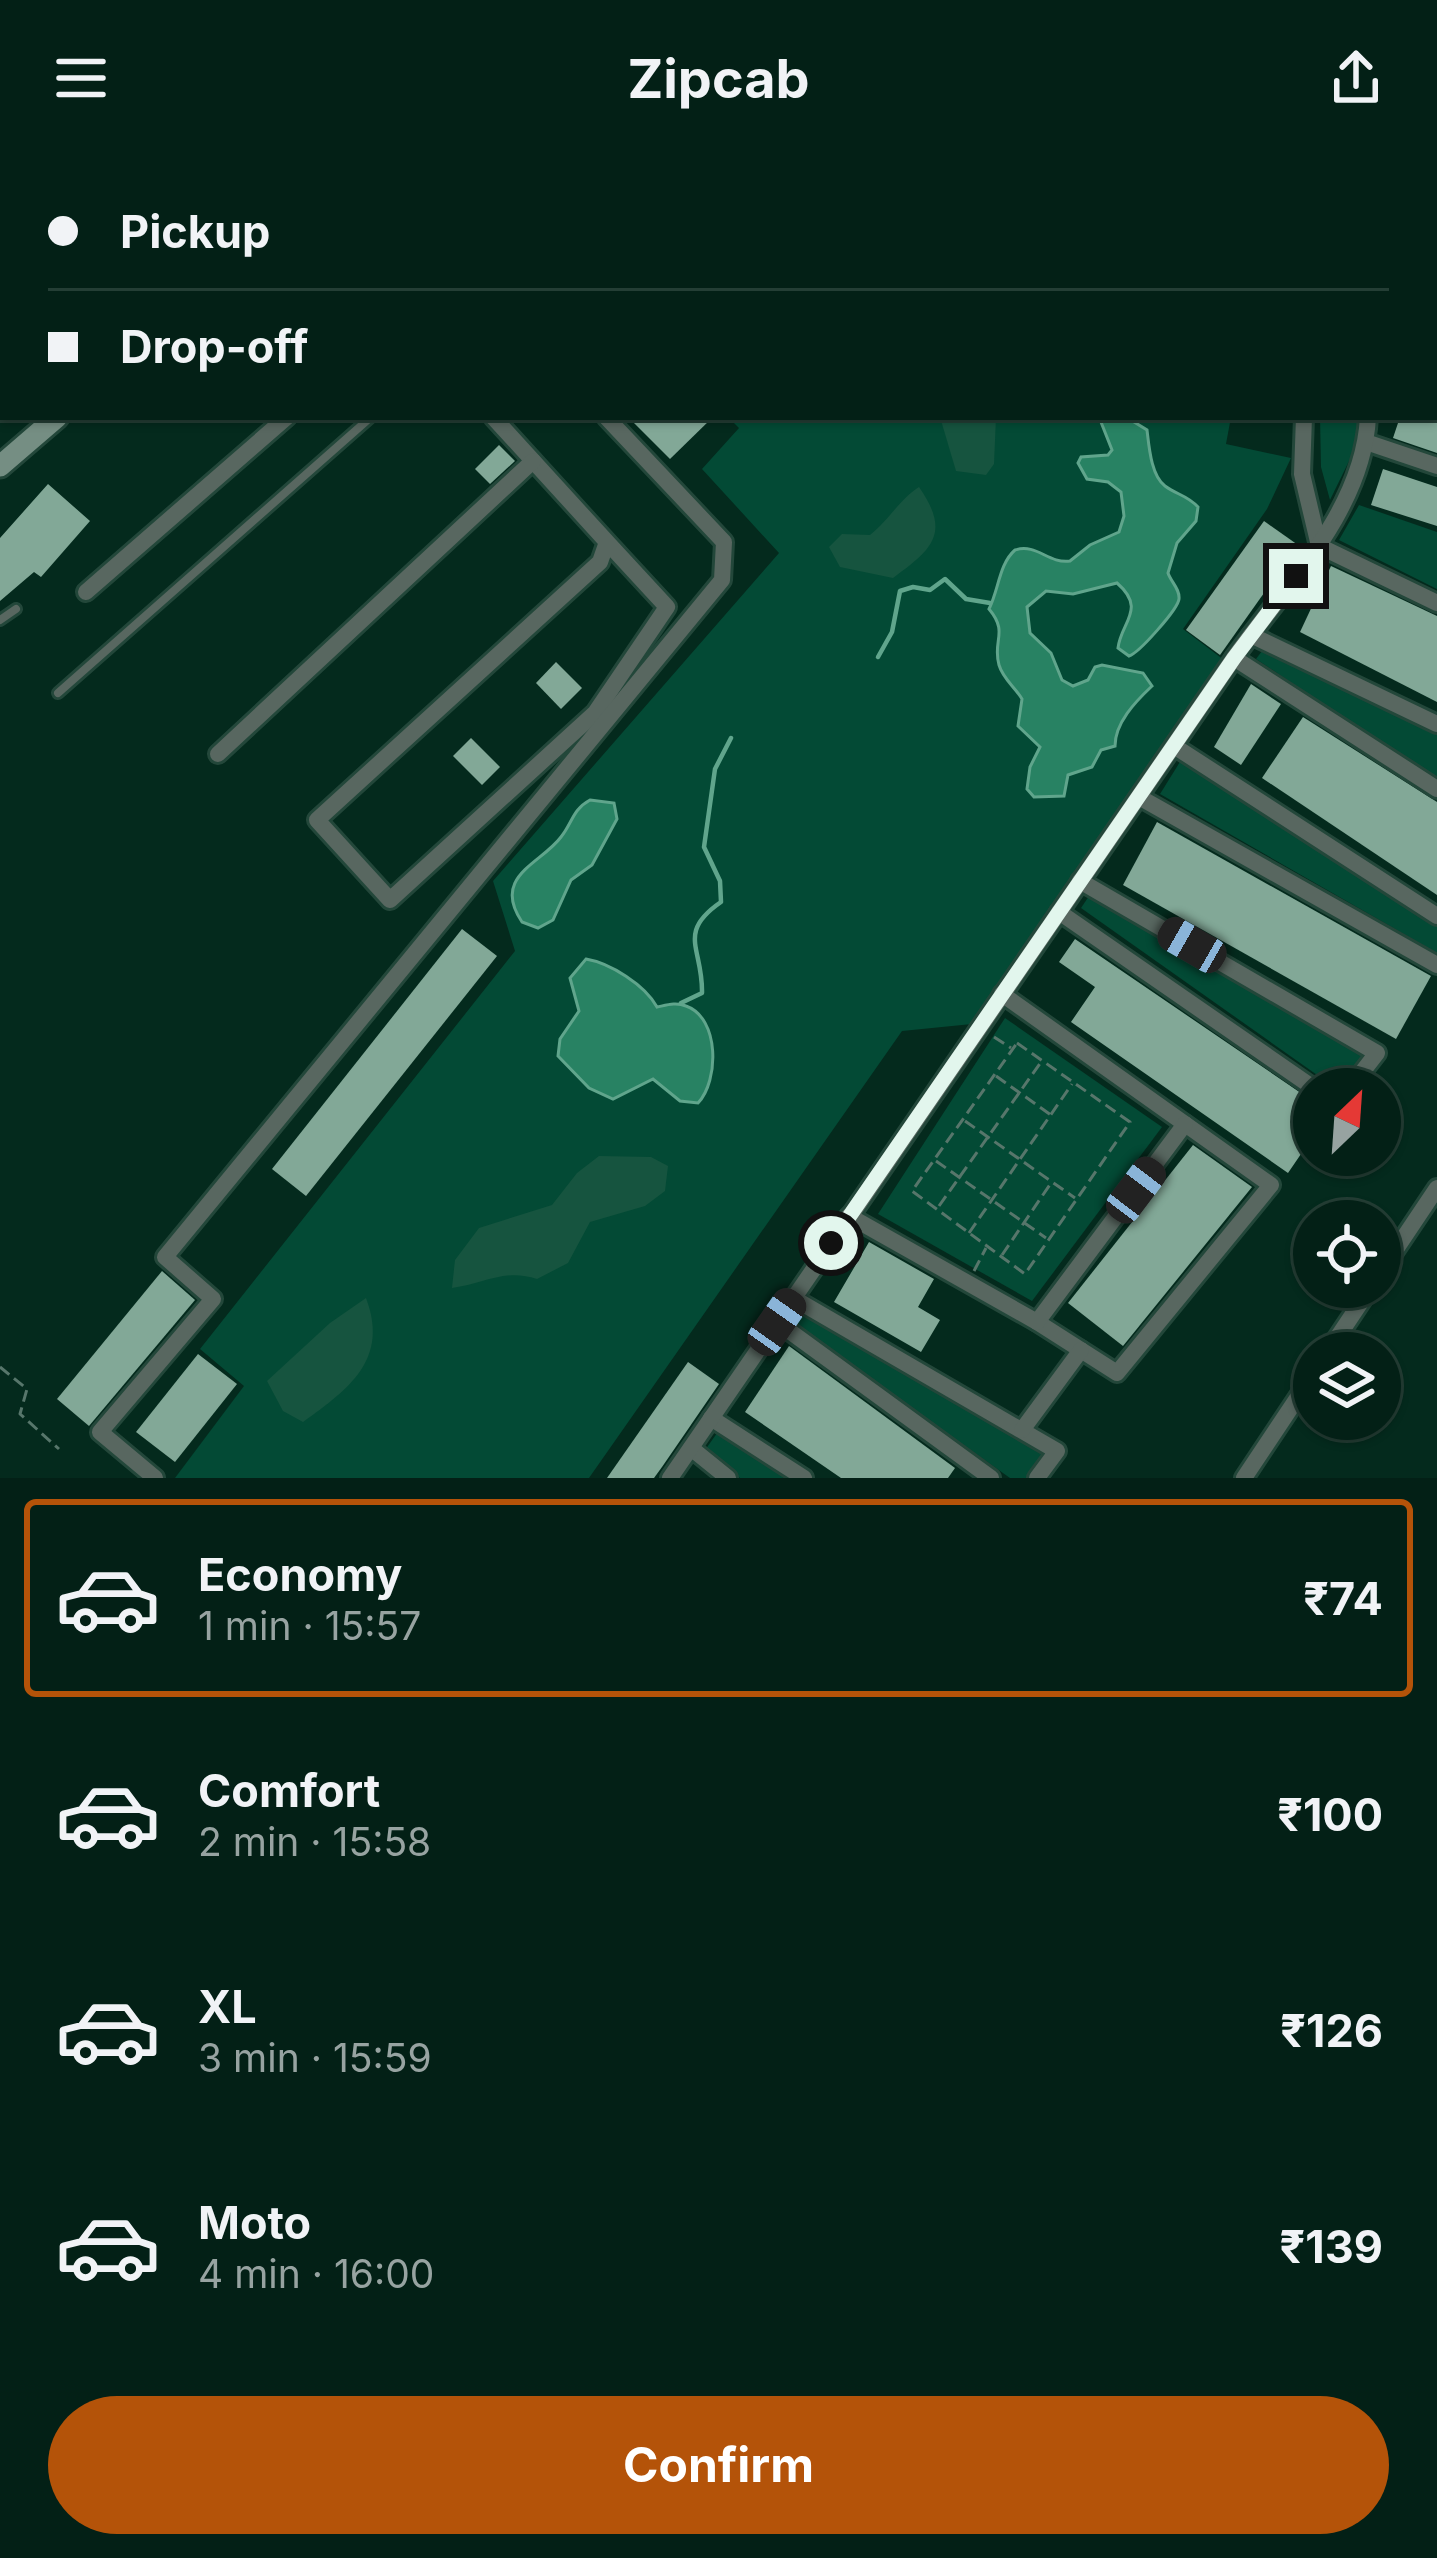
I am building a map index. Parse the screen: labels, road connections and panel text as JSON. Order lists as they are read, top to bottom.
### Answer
{
  "north": "top right",
  "page": {
    "header": "Zipcab",
    "banner": ["Pickup", "Drop-off"],
    "list": [
      {
        "name": "Economy",
        "note": "1 min · 15:57",
        "value": "₹74"
      },
      {
        "name": "Comfort",
        "note": "2 min · 15:58",
        "value": "₹100"
      },
      {
        "name": "XL",
        "note": "3 min · 15:59",
        "value": "₹126"
      },
      {
        "name": "Moto",
        "note": "4 min · 16:00",
        "value": "₹139"
      }
    ],
    "buttons": "Confirm"
  }
}
